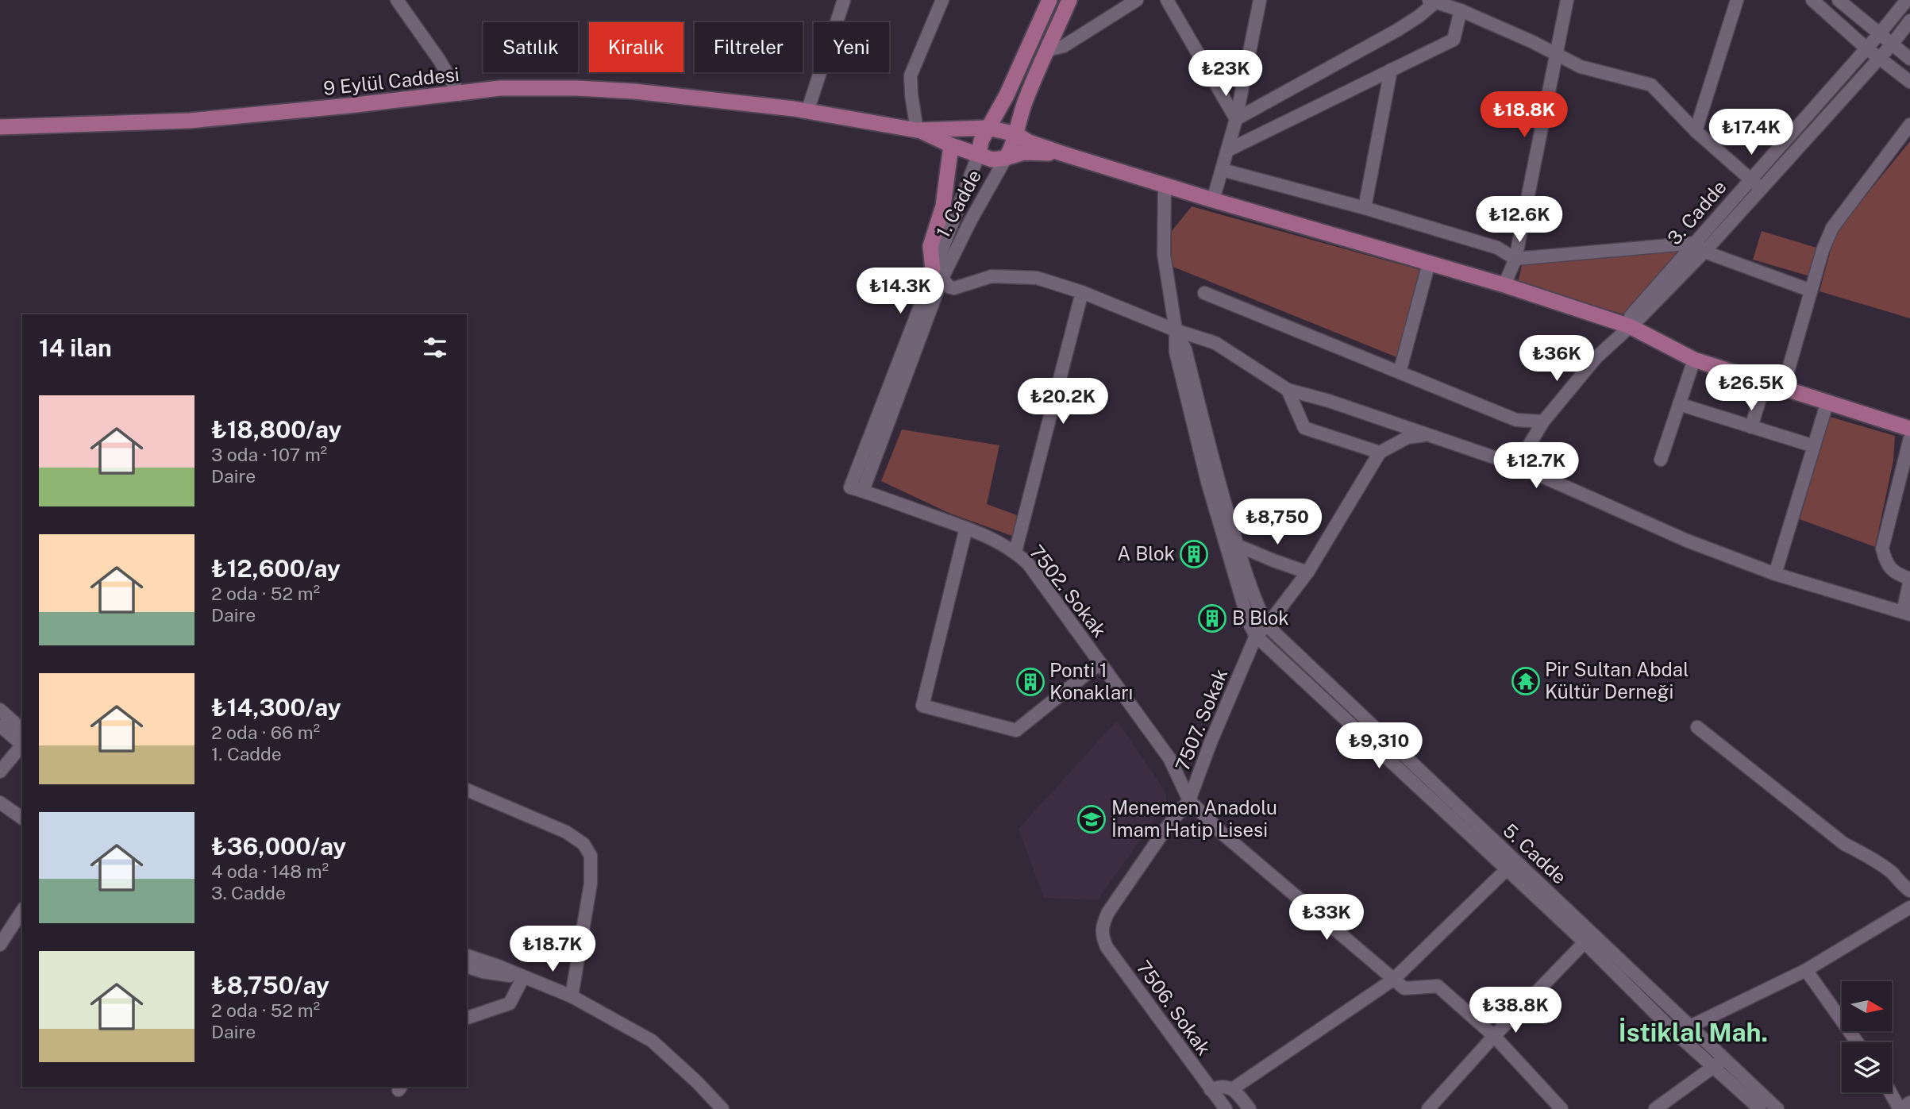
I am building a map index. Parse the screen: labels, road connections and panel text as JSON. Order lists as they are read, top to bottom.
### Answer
{
  "streets": {
    "main road": ["9 Eylül Caddesi", "1. Cadde"],
    "street": [
      "3. Cadde",
      "7502. Sokak",
      "7507. Sokak",
      "5. Cadde",
      "7506. Sokak"
    ]
  },
  "crossings": [
    ["9 Eylül Caddesi", "1. Cadde"],
    ["9 Eylül Caddesi", "3. Cadde"],
    ["1. Cadde", "7502. Sokak"],
    ["7502. Sokak", "7507. Sokak"],
    ["7507. Sokak", "7506. Sokak"]
  ],
  "districts": ["İstiklal Mah."],
  "places": {
    "building": ["A Blok", "B Blok", "Ponti 1 Konakları"],
    "temple": ["Pir Sultan Abdal Kültür Derneği"],
    "school or university": ["Menemen Anadolu İmam Hatip Lisesi"]
  },
  "north": "right",
  "page": {
    "chip": [
      "Satılık",
      "Kiralık",
      "Filtreler",
      "Yeni"
    ],
    "price": [
      "₺23K",
      "₺18.8K",
      "₺17.4K",
      "₺12.6K",
      "₺14.3K",
      "₺36K",
      "₺26.5K",
      "₺20.2K",
      "₺12.7K",
      "₺8,750",
      "₺9,310",
      "₺33K",
      "₺18.7K",
      "₺38.8K"
    ],
    "heading": "14 ilan",
    "list": [
      {
        "name": "₺18,800/ay",
        "note": "3 oda · 107 m² · Daire"
      },
      {
        "name": "₺12,600/ay",
        "note": "2 oda · 52 m² · Daire"
      },
      {
        "name": "₺14,300/ay",
        "note": "2 oda · 66 m² · 1. Cadde"
      },
      {
        "name": "₺36,000/ay",
        "note": "4 oda · 148 m² · 3. Cadde"
      },
      {
        "name": "₺8,750/ay",
        "note": "2 oda · 52 m² · Daire"
      }
    ]
  }
}
